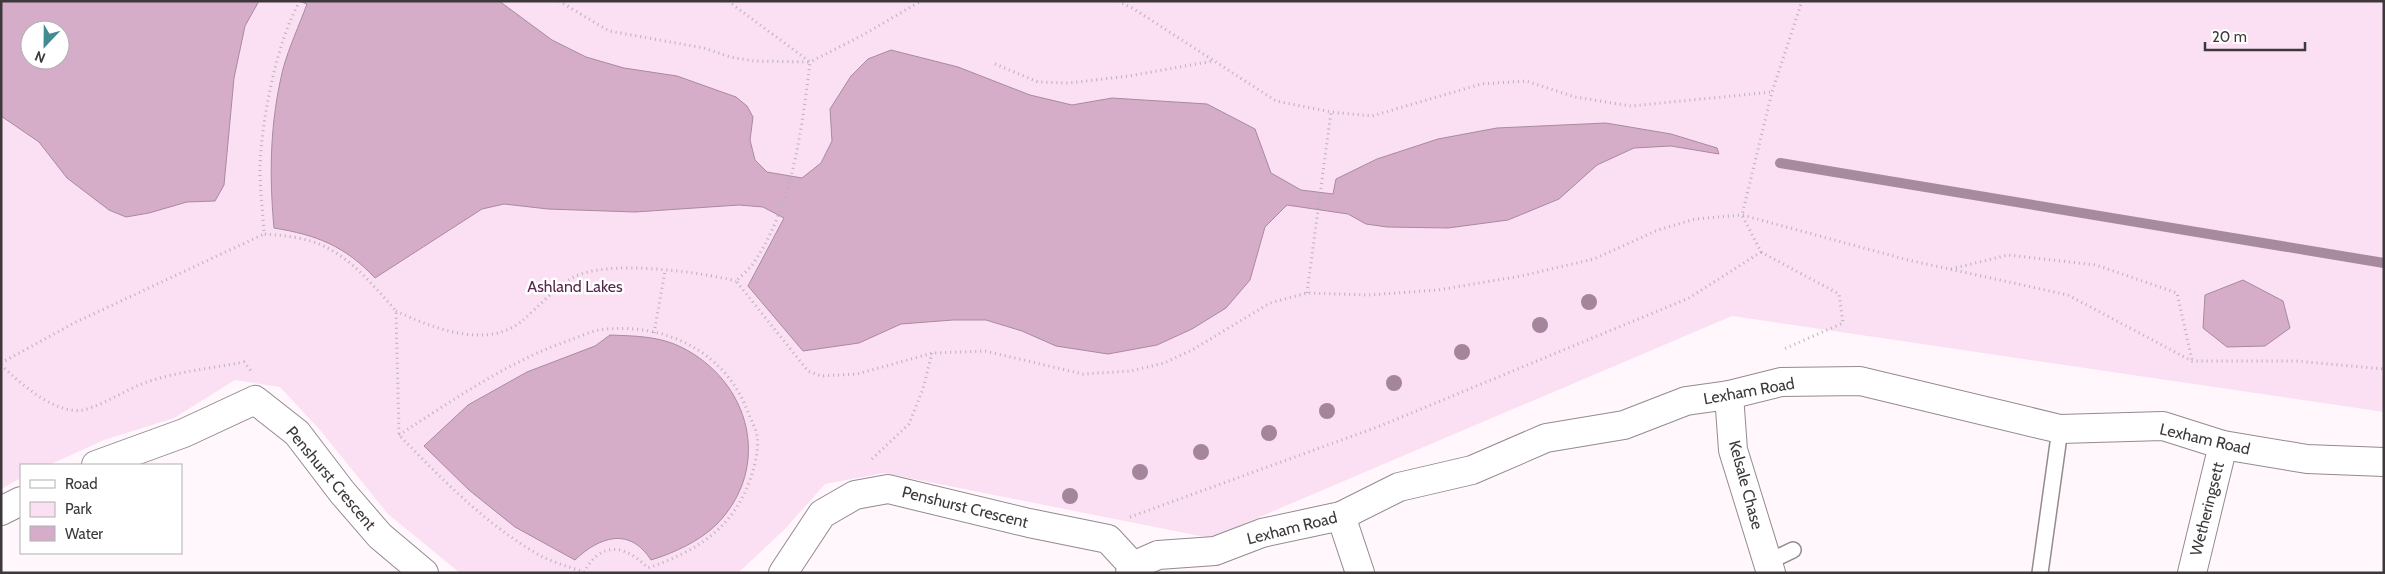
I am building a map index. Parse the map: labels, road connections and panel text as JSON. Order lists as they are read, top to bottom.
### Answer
{
  "streets": {
    "street": [
      "Lexham Road",
      "Penshurst Crescent",
      "Kelsale Chase",
      "Wetheringsett"
    ]
  },
  "crossings": [
    ["Lexham Road", "Kelsale Chase"],
    ["Lexham Road", "Wetheringsett"]
  ],
  "parks": ["Ashland Lakes"],
  "legend": ["Road", "Park", "Water"],
  "scale_bar": "20 m",
  "north": "bottom"
}
